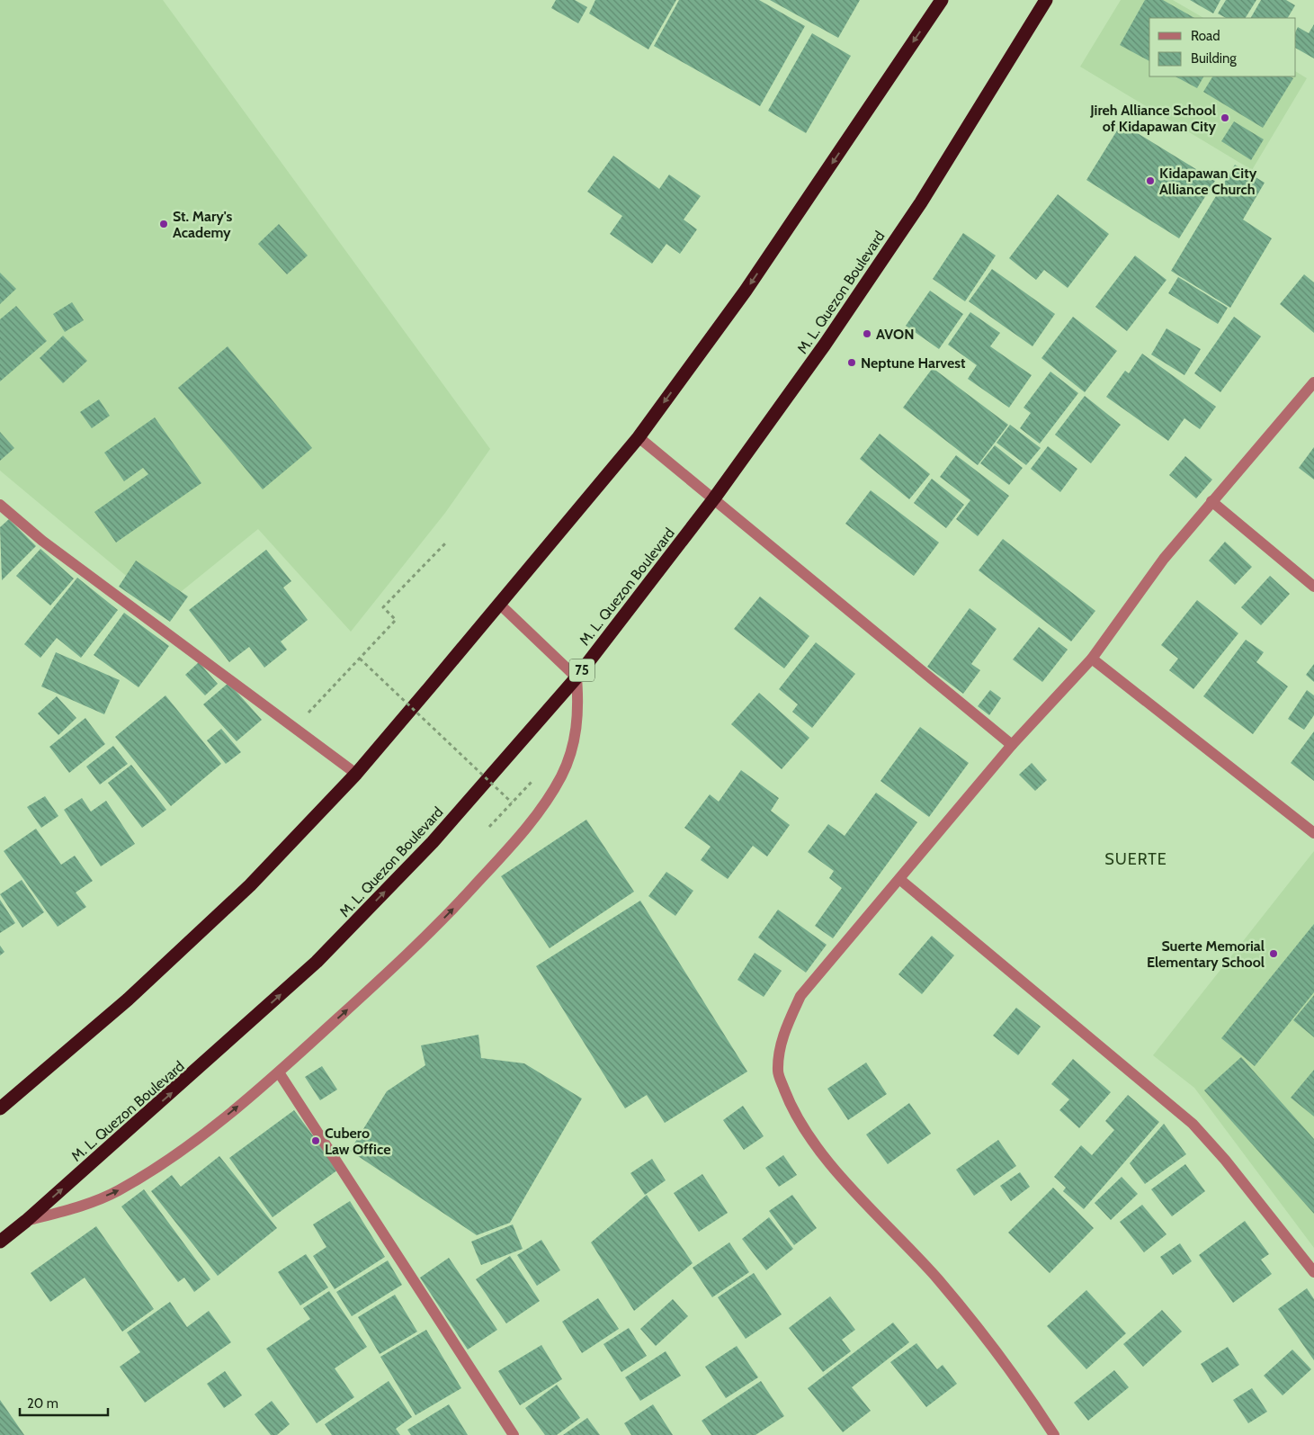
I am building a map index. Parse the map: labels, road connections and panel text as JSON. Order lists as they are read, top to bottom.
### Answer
{
  "streets": {
    "highway": ["M. L. Quezon Boulevard", "75"]
  },
  "districts": ["SUERTE"],
  "places": [
    "Jireh Alliance School of Kidapawan City",
    "Kidapawan City Alliance Church",
    "St. Mary's Academy",
    "AVON",
    "Neptune Harvest",
    "Suerte Memorial Elementary School",
    "Cubero Law Office"
  ],
  "legend": ["Road", "Building"],
  "scale_bar": "20 m"
}
